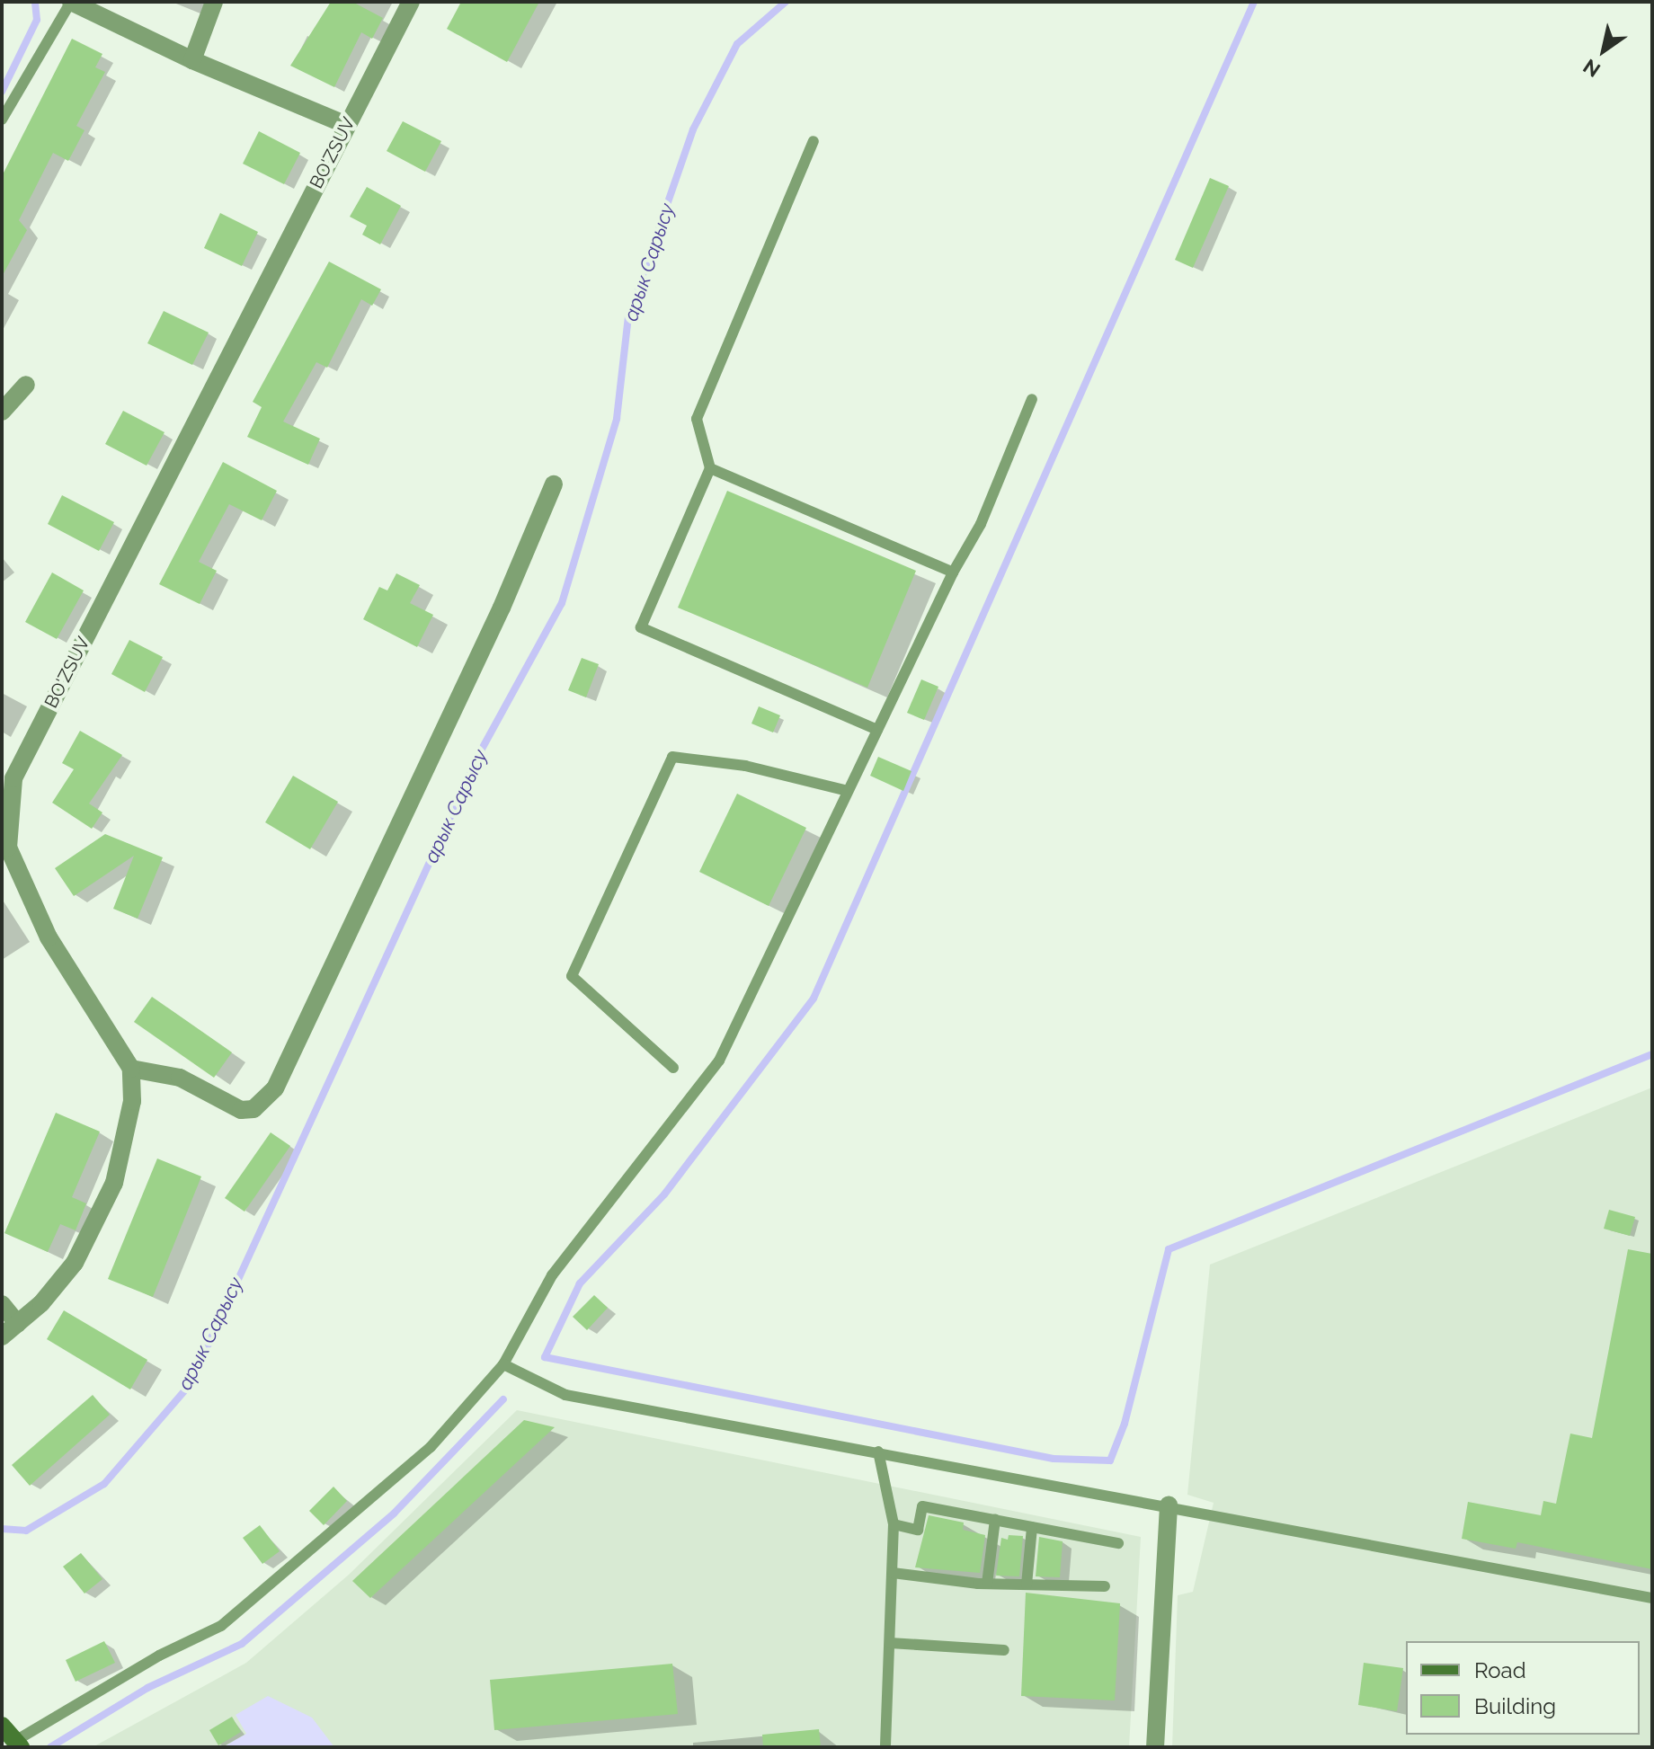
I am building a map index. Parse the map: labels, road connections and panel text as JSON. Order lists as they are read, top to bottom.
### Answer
{
  "streets": {
    "street": ["BO'ZSUV"]
  },
  "water": ["арык Сарысу"],
  "legend": ["Road", "Building"],
  "north": "bottom left"
}
